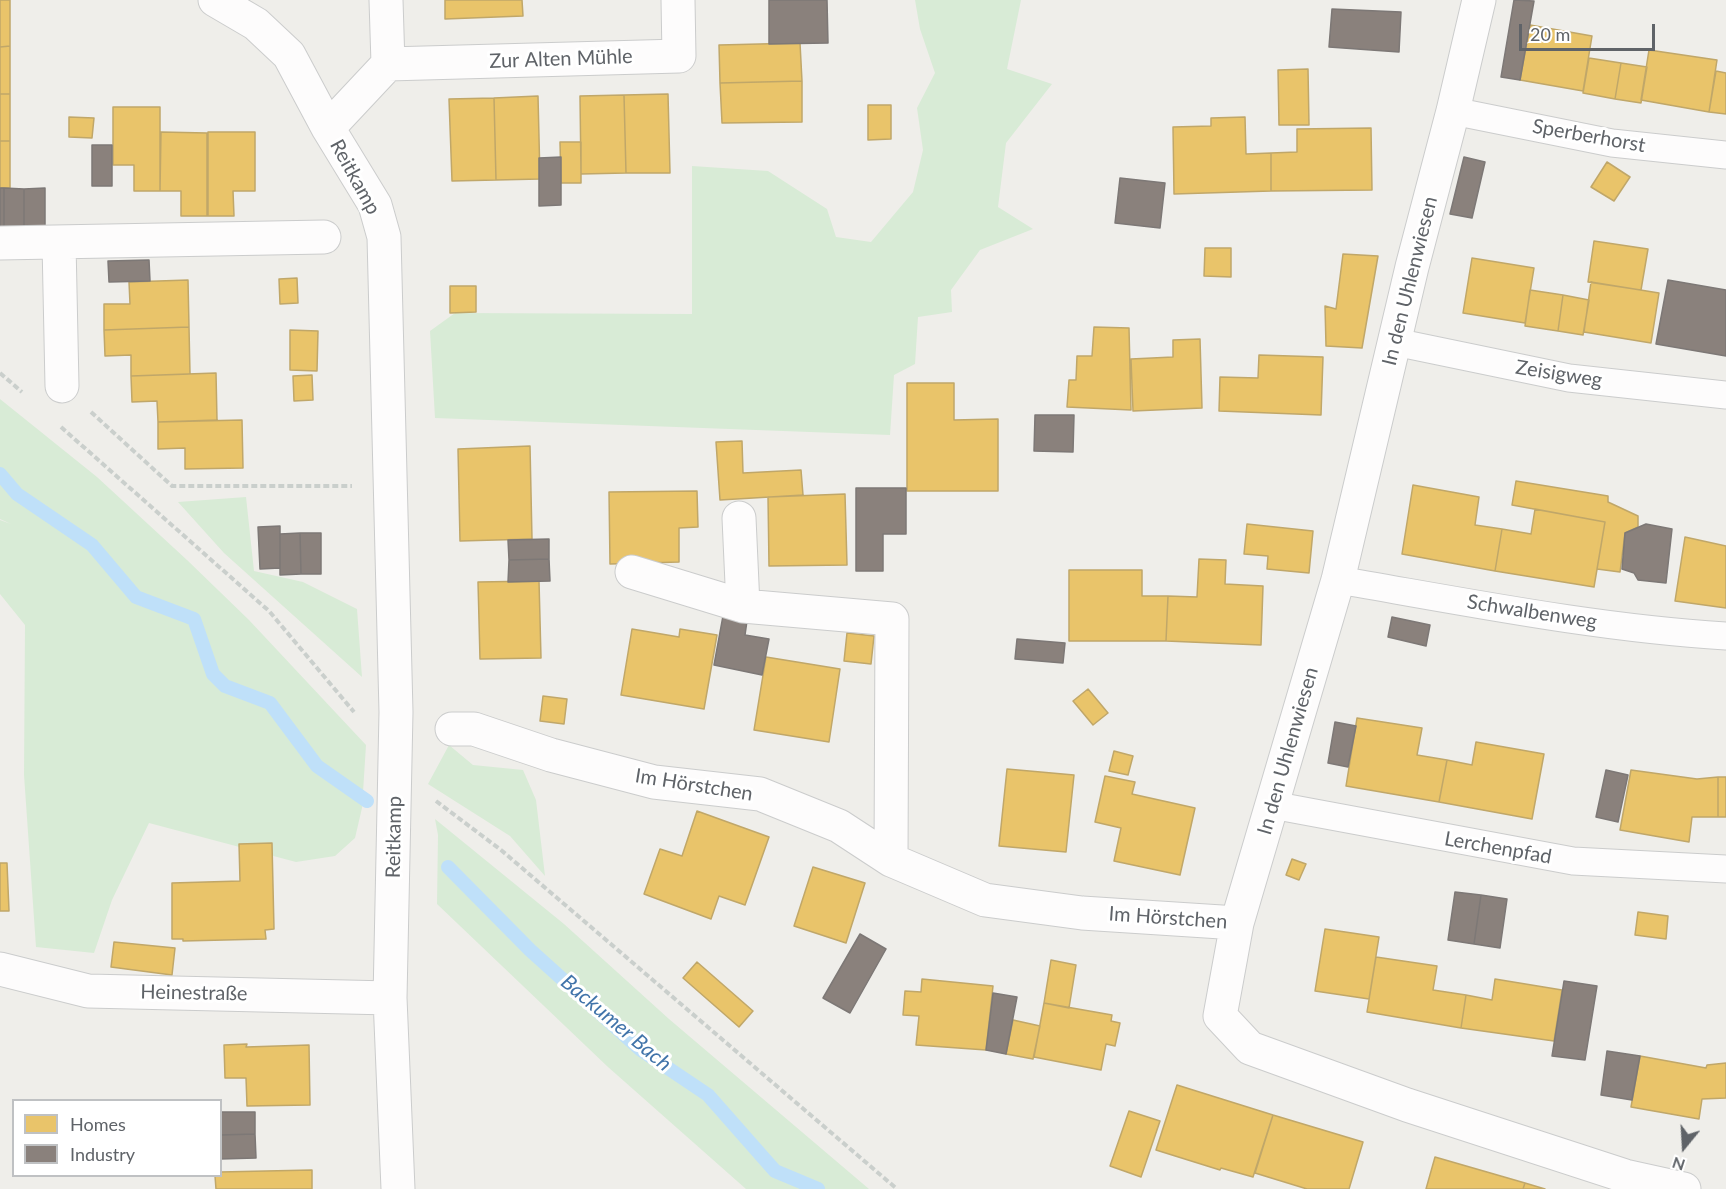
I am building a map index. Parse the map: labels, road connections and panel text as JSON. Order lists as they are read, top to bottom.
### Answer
{
  "streets": {
    "street": [
      "Zur Alten Mühle",
      "Reitkamp",
      "In den Uhlenwiesen",
      "Im Hörstchen",
      "Heinestraße"
    ],
    "lane": [
      "Sperberhorst",
      "Zeisigweg",
      "Schwalbenweg",
      "Lerchenpfad"
    ]
  },
  "crossings": [
    ["Zur Alten Mühle", "Reitkamp"],
    ["Sperberhorst", "In den Uhlenwiesen"],
    ["Reitkamp", "Heinestraße"],
    ["In den Uhlenwiesen", "Zeisigweg"],
    ["In den Uhlenwiesen", "Schwalbenweg"],
    ["In den Uhlenwiesen", "Im Hörstchen"],
    ["In den Uhlenwiesen", "Lerchenpfad"]
  ],
  "water": ["Backumer Bach"],
  "legend": ["Homes", "Industry"],
  "scale_bar": "20 m",
  "north": "bottom"
}
